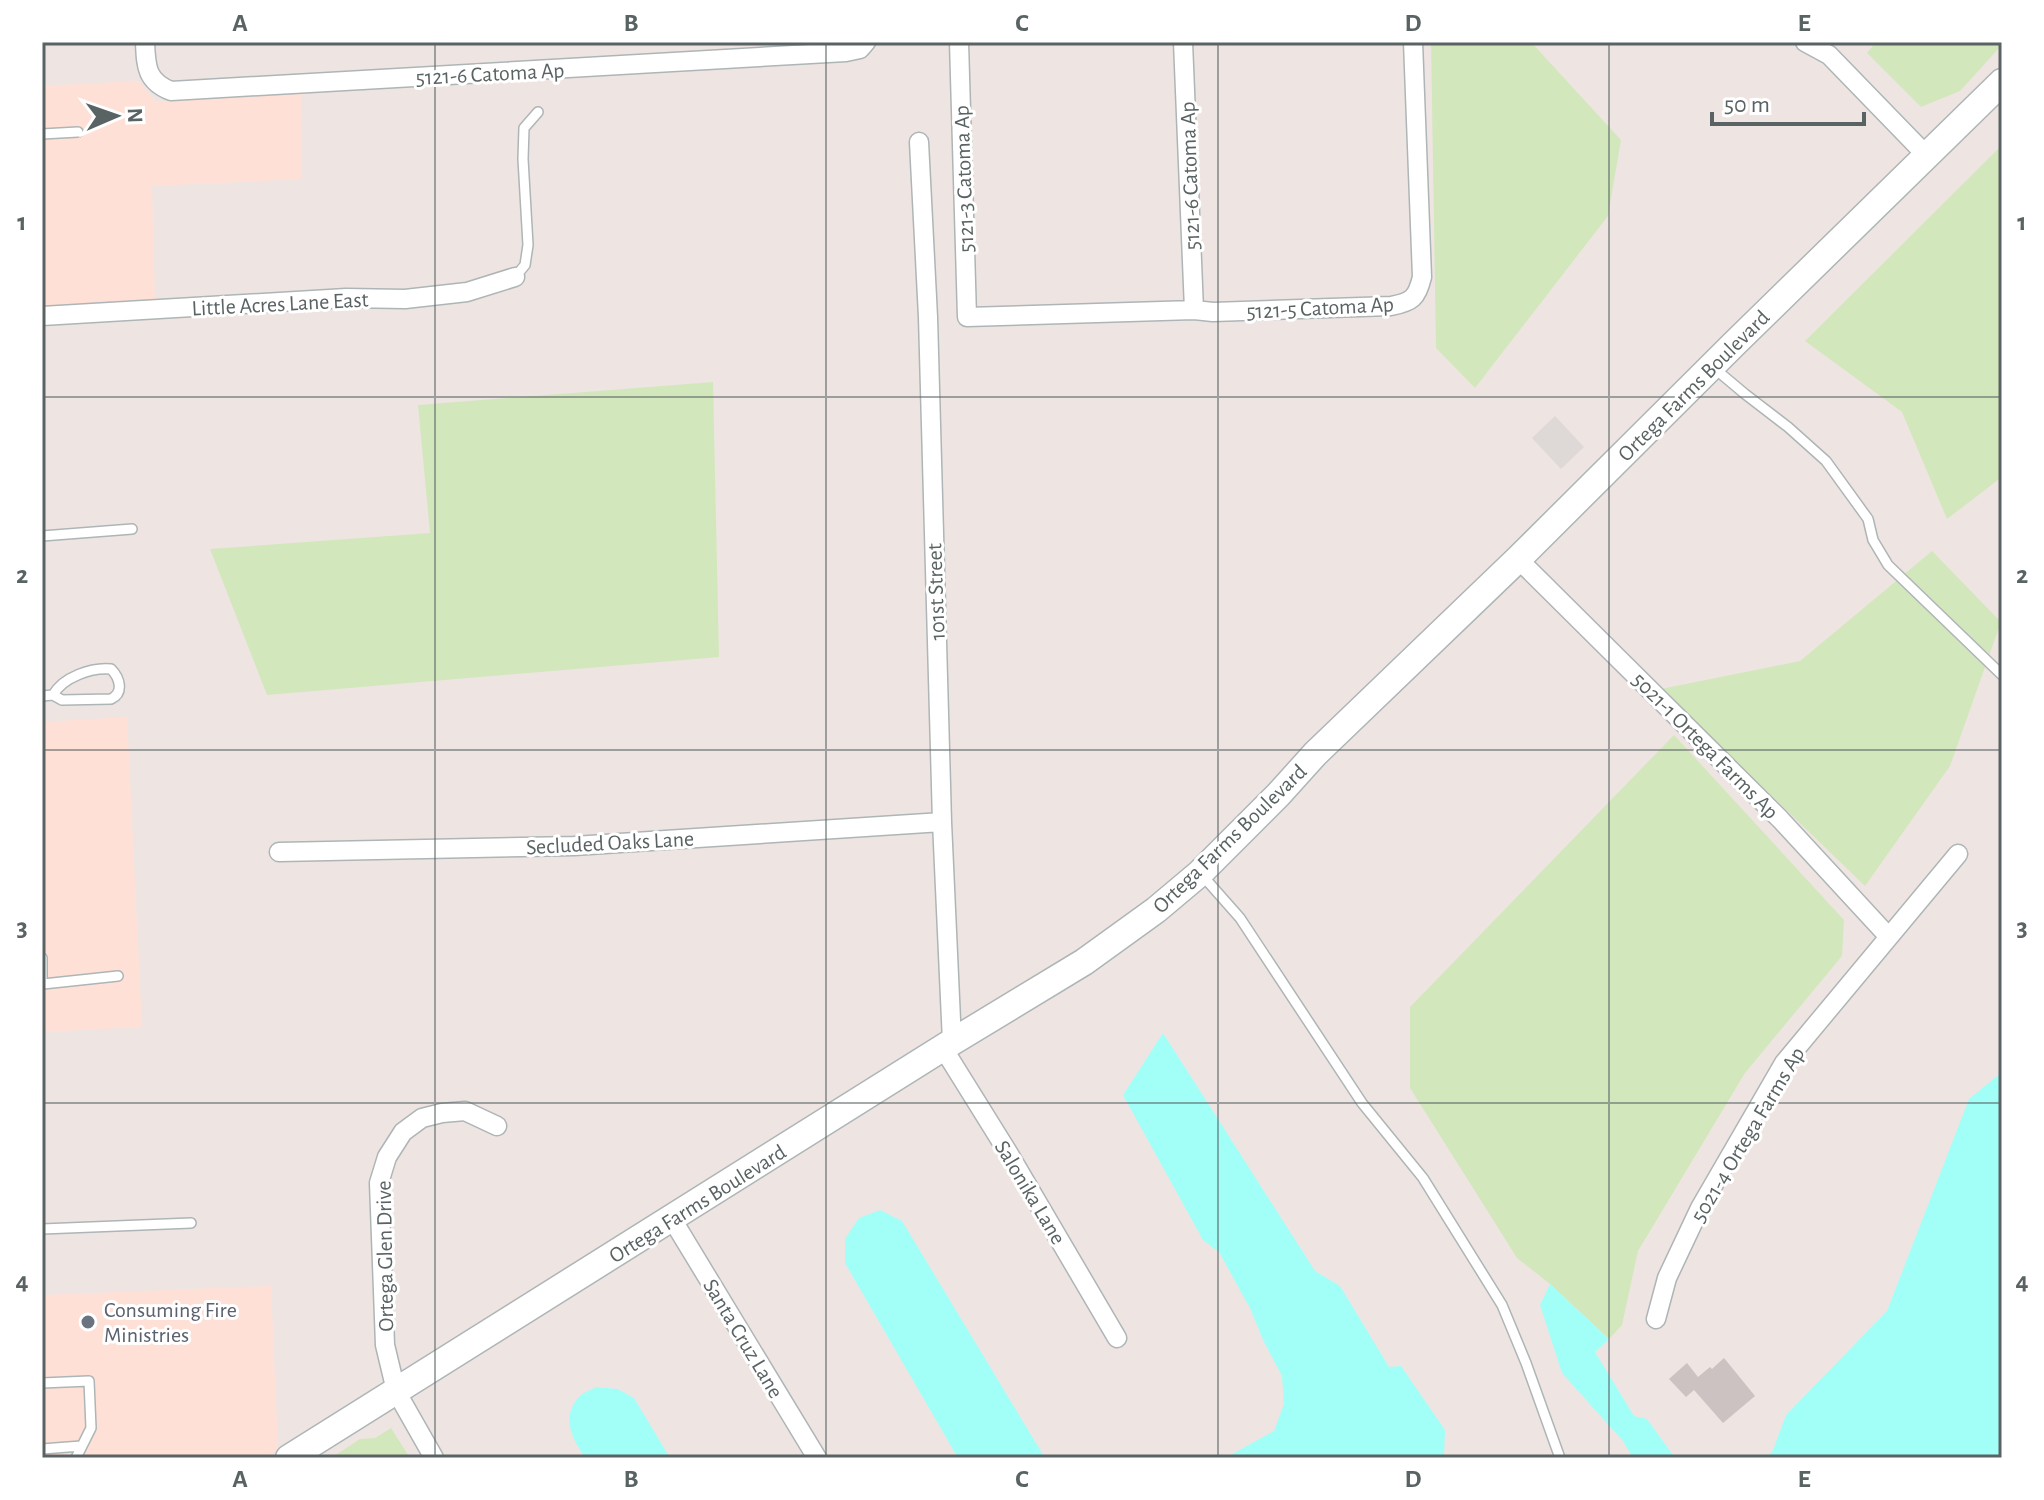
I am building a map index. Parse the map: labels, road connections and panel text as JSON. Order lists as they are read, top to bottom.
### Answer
{
  "streets": {
    "street": [
      "5121-6 Catoma Ap",
      "5121-3 Catoma Ap",
      "Little Acres Lane East",
      "5121-5 Catoma Ap",
      "Ortega Farms Boulevard",
      "101st Street",
      "5021-1 Ortega Farms Ap",
      "Secluded Oaks Lane",
      "5021-4 Ortega Farms Ap",
      "Salonika Lane",
      "Ortega Glen Drive",
      "Santa Cruz Lane"
    ]
  },
  "crossings": [
    ["5121-6 Catoma Ap", "5121-5 Catoma Ap"],
    ["5121-3 Catoma Ap", "5121-5 Catoma Ap"],
    ["Ortega Farms Boulevard", "101st Street"],
    ["Ortega Farms Boulevard", "5021-1 Ortega Farms Ap"],
    ["Ortega Farms Boulevard", "Salonika Lane"],
    ["Ortega Farms Boulevard", "Ortega Glen Drive"],
    ["Ortega Farms Boulevard", "Santa Cruz Lane"],
    ["101st Street", "Secluded Oaks Lane"],
    ["101st Street", "Salonika Lane"],
    ["5021-1 Ortega Farms Ap", "5021-4 Ortega Farms Ap"]
  ],
  "places": ["Consuming Fire Ministries"],
  "scale_bar": "50 m",
  "north": "right",
  "grid": {
    "columns": [
      "A",
      "B",
      "C",
      "D",
      "E"
    ],
    "rows": [
      "1",
      "2",
      "3",
      "4"
    ]
  }
}
